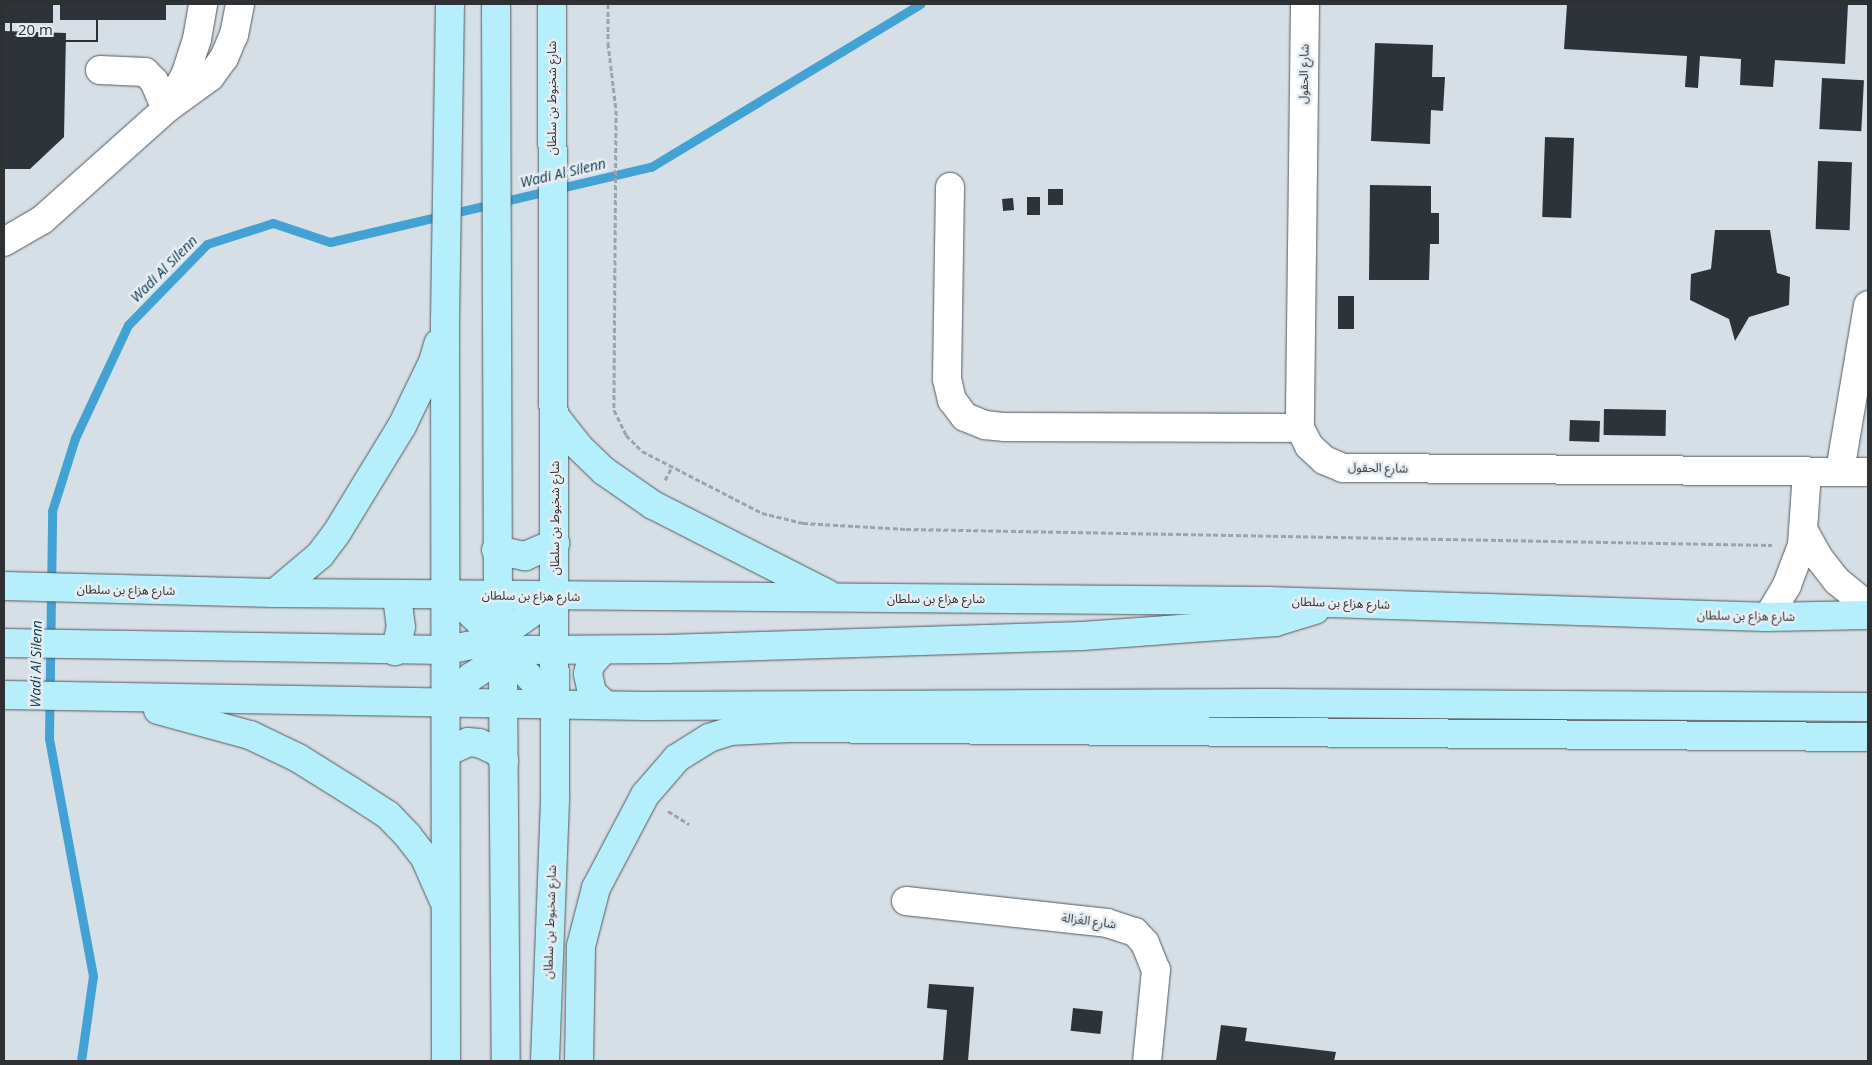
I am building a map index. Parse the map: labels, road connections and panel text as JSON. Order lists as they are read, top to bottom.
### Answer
{
  "streets": {
    "main road": ["شارع شخبوط بن سلطان", "شارع هزاع بن سلطان"],
    "street": ["شارع الحقول", "شارع الغَزالة"]
  },
  "crossings": [
    ["شارع شخبوط بن سلطان", "شارع هزاع بن سلطان"]
  ],
  "water": ["Wadi Al Silenn"],
  "scale_bar": "20 m"
}
